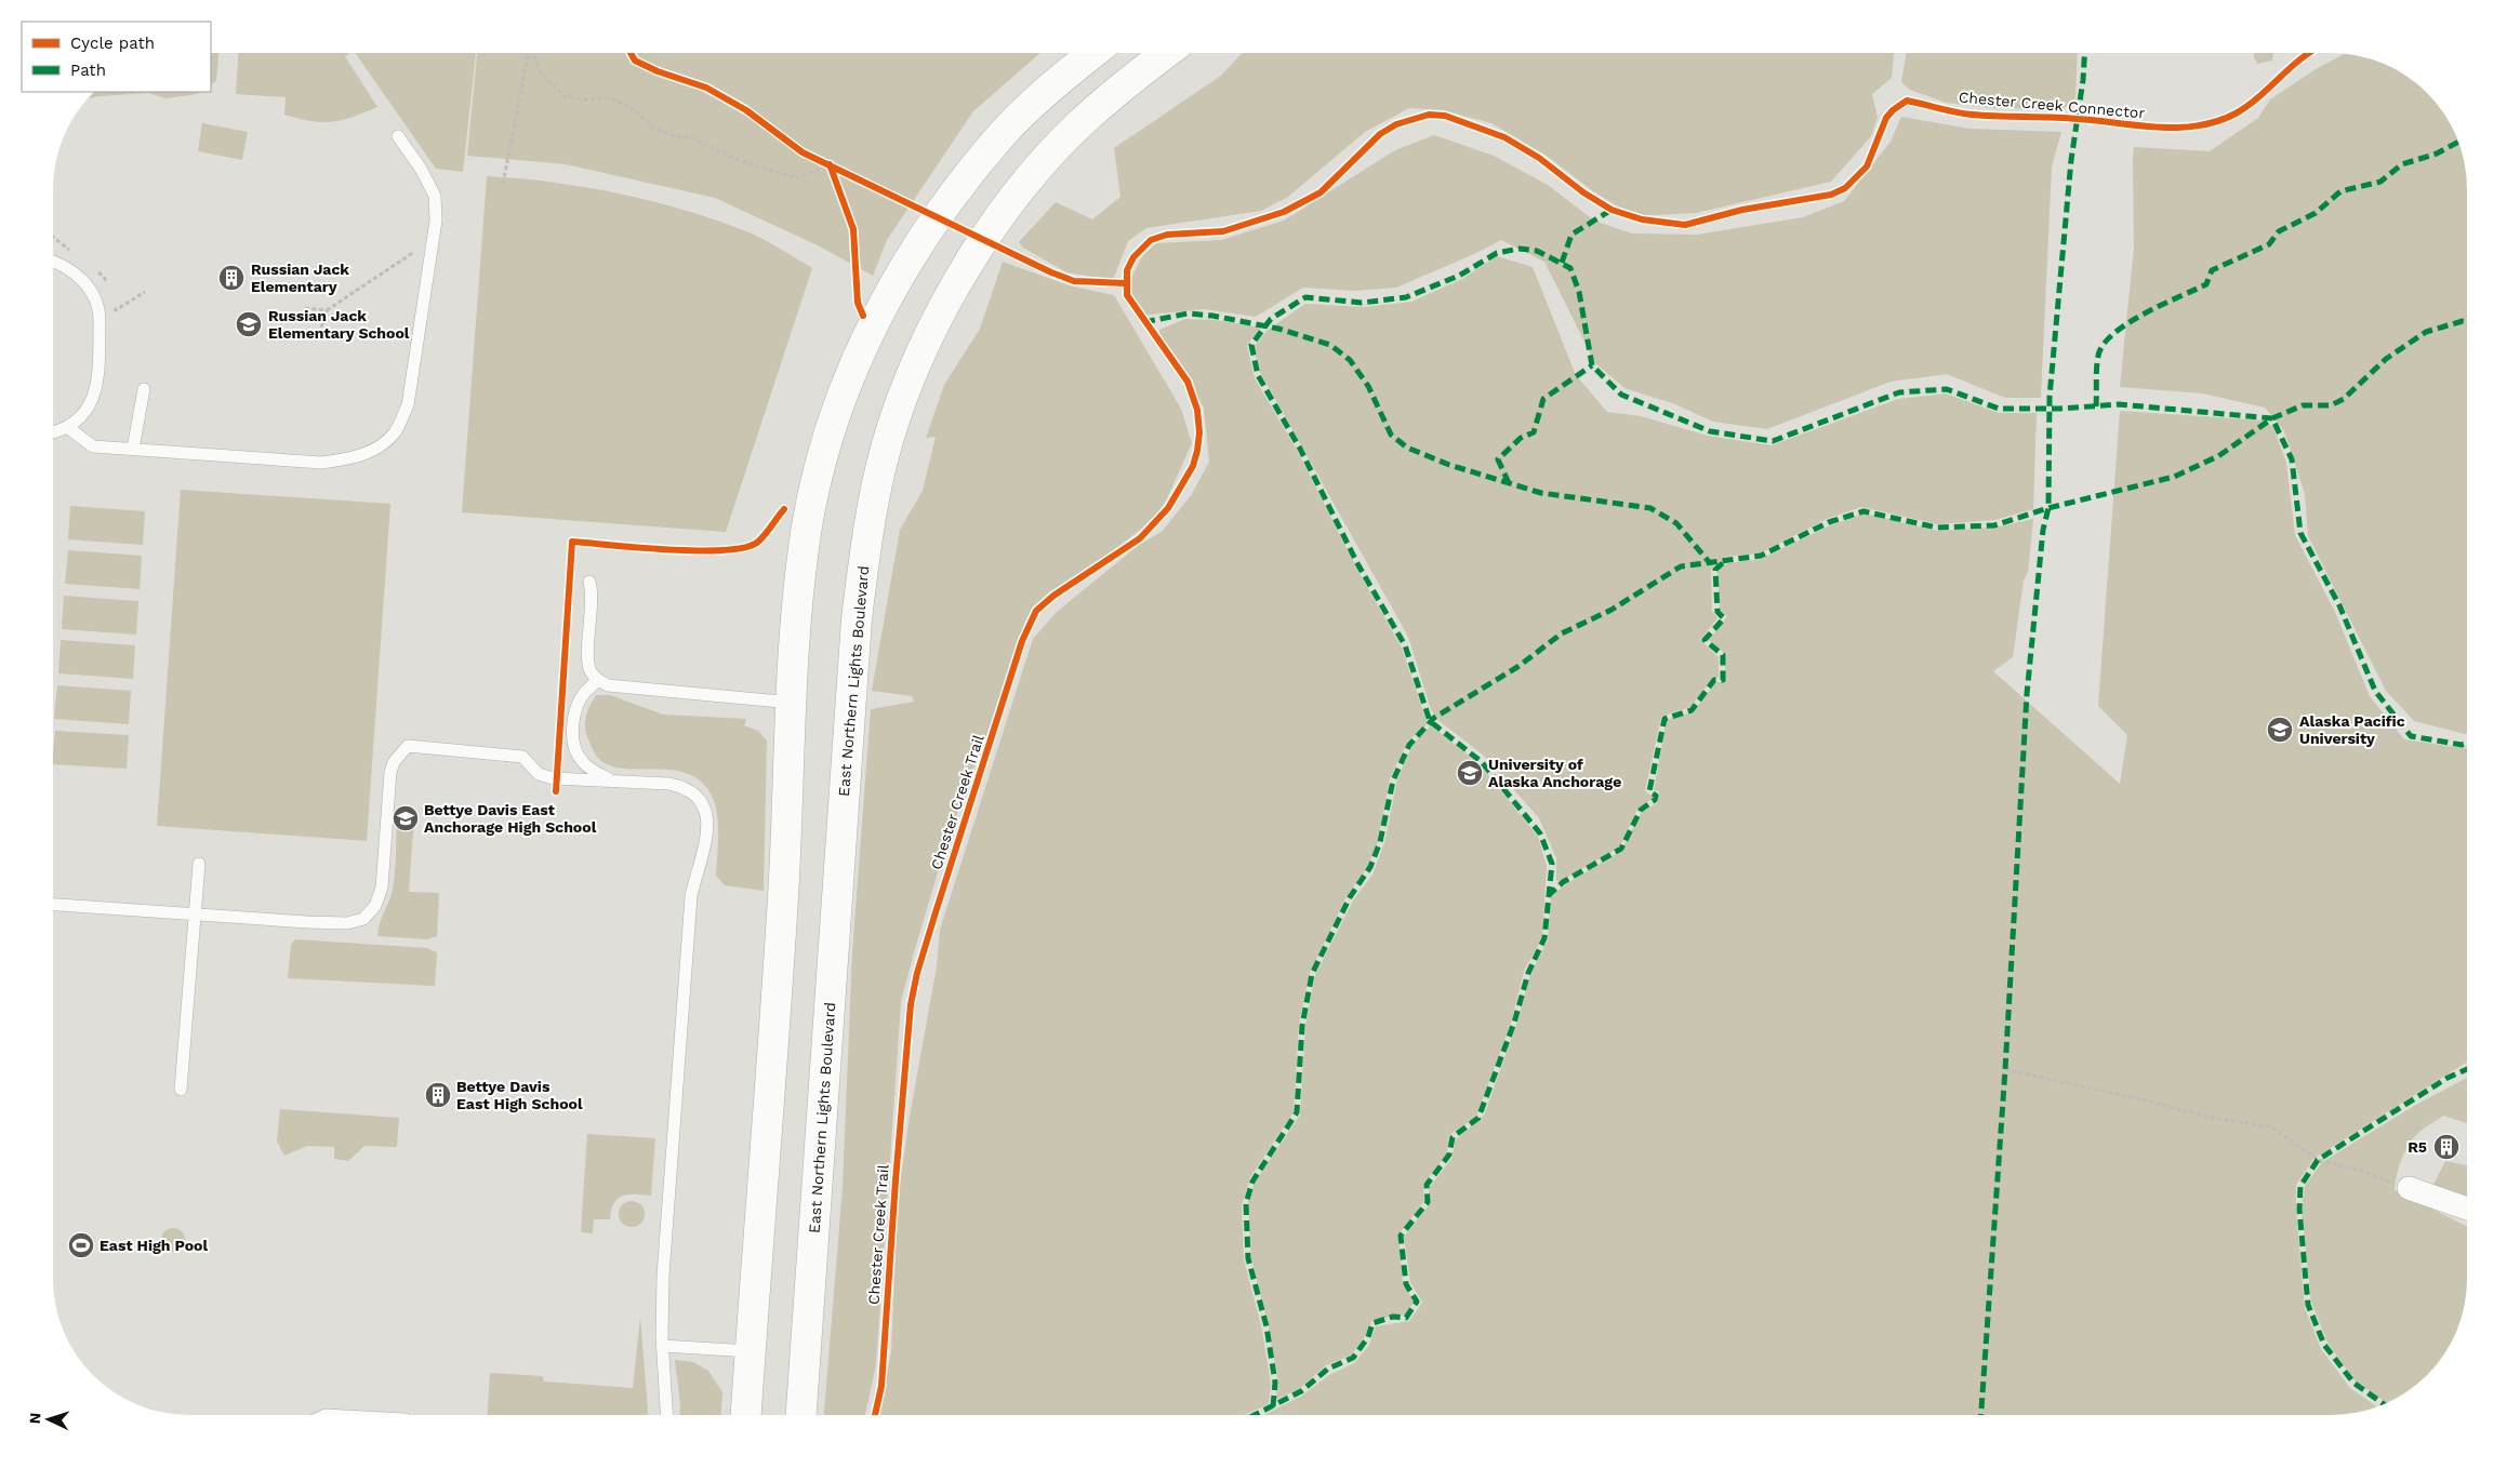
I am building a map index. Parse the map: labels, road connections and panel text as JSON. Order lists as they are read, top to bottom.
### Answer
{
  "streets": {
    "main road": ["East Northern Lights Boulevard"],
    "cycle path": ["Chester Creek Connector"]
  },
  "places": {
    "building": ["Russian Jack Elementary", "Bettye Davis East High School", "R5"],
    "school or university": [
      "Russian Jack Elementary School",
      "Alaska Pacific University",
      "University of Alaska Anchorage",
      "Bettye Davis East Anchorage High School"
    ],
    "sports": ["East High Pool"]
  },
  "legend": ["Cycle path", "Path"],
  "north": "left"
}
